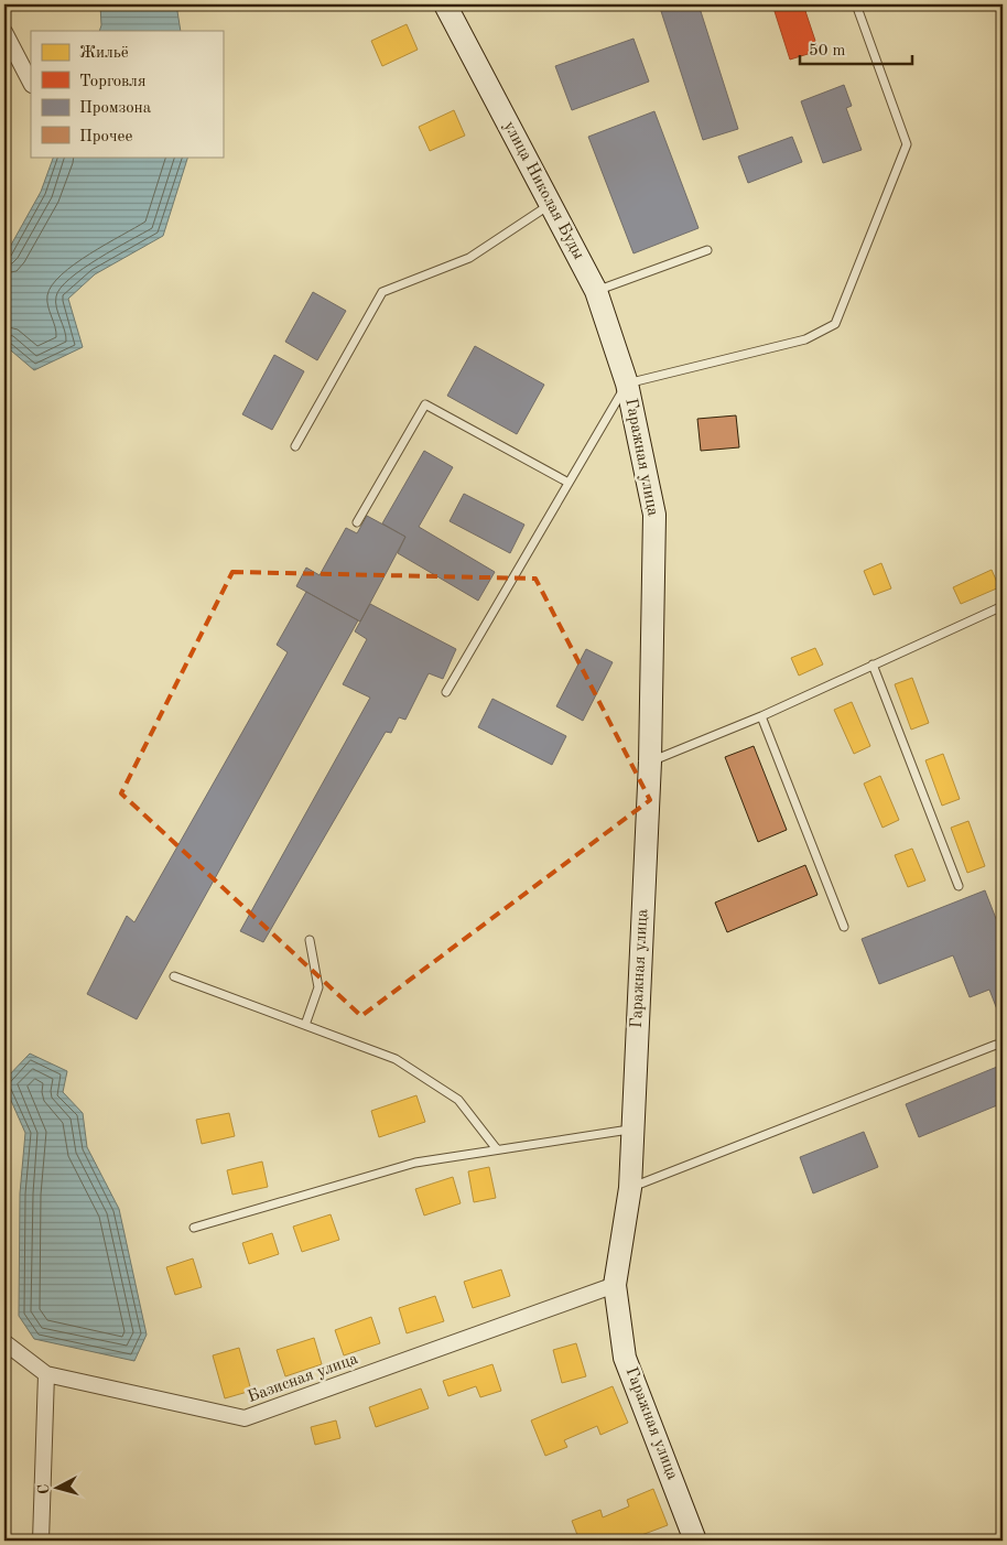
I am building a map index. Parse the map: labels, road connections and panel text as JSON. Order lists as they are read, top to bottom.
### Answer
{
  "streets": {
    "street": ["улица Николая Буды", "Гаражная улица", "Базисная улица"]
  },
  "crossings": [
    ["улица Николая Буды", "Гаражная улица"],
    ["Гаражная улица", "Базисная улица"]
  ],
  "legend": [
    "Жильё",
    "Торговля",
    "Промзона",
    "Прочее"
  ],
  "scale_bar": "50 m",
  "north": "left"
}
